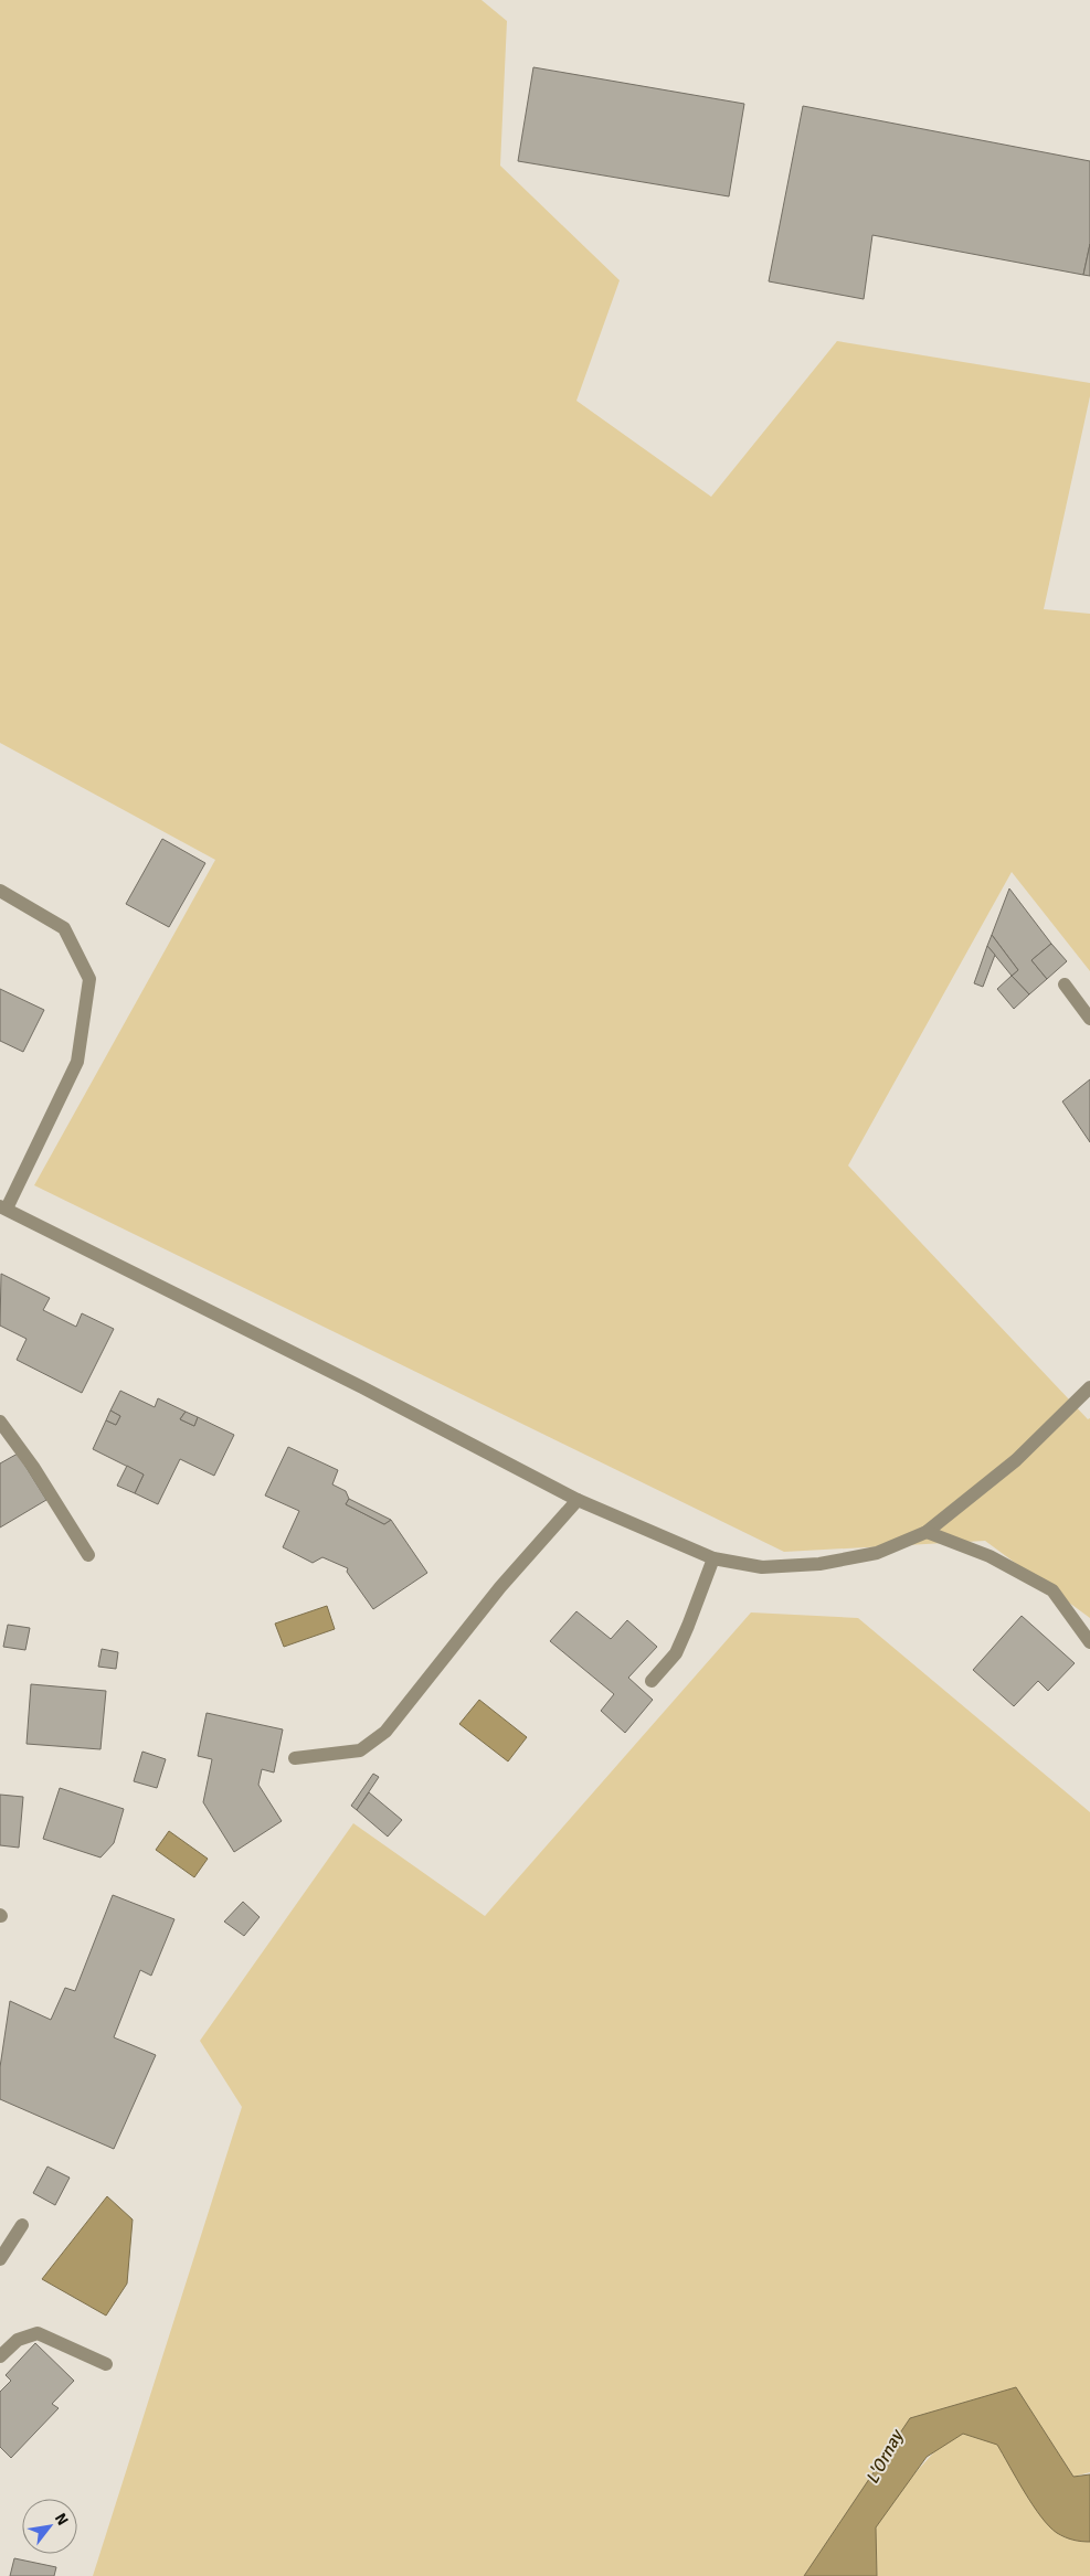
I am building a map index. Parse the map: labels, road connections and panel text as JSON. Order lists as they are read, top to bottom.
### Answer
{
  "water": ["L'Ornay"],
  "north": "top right"
}
